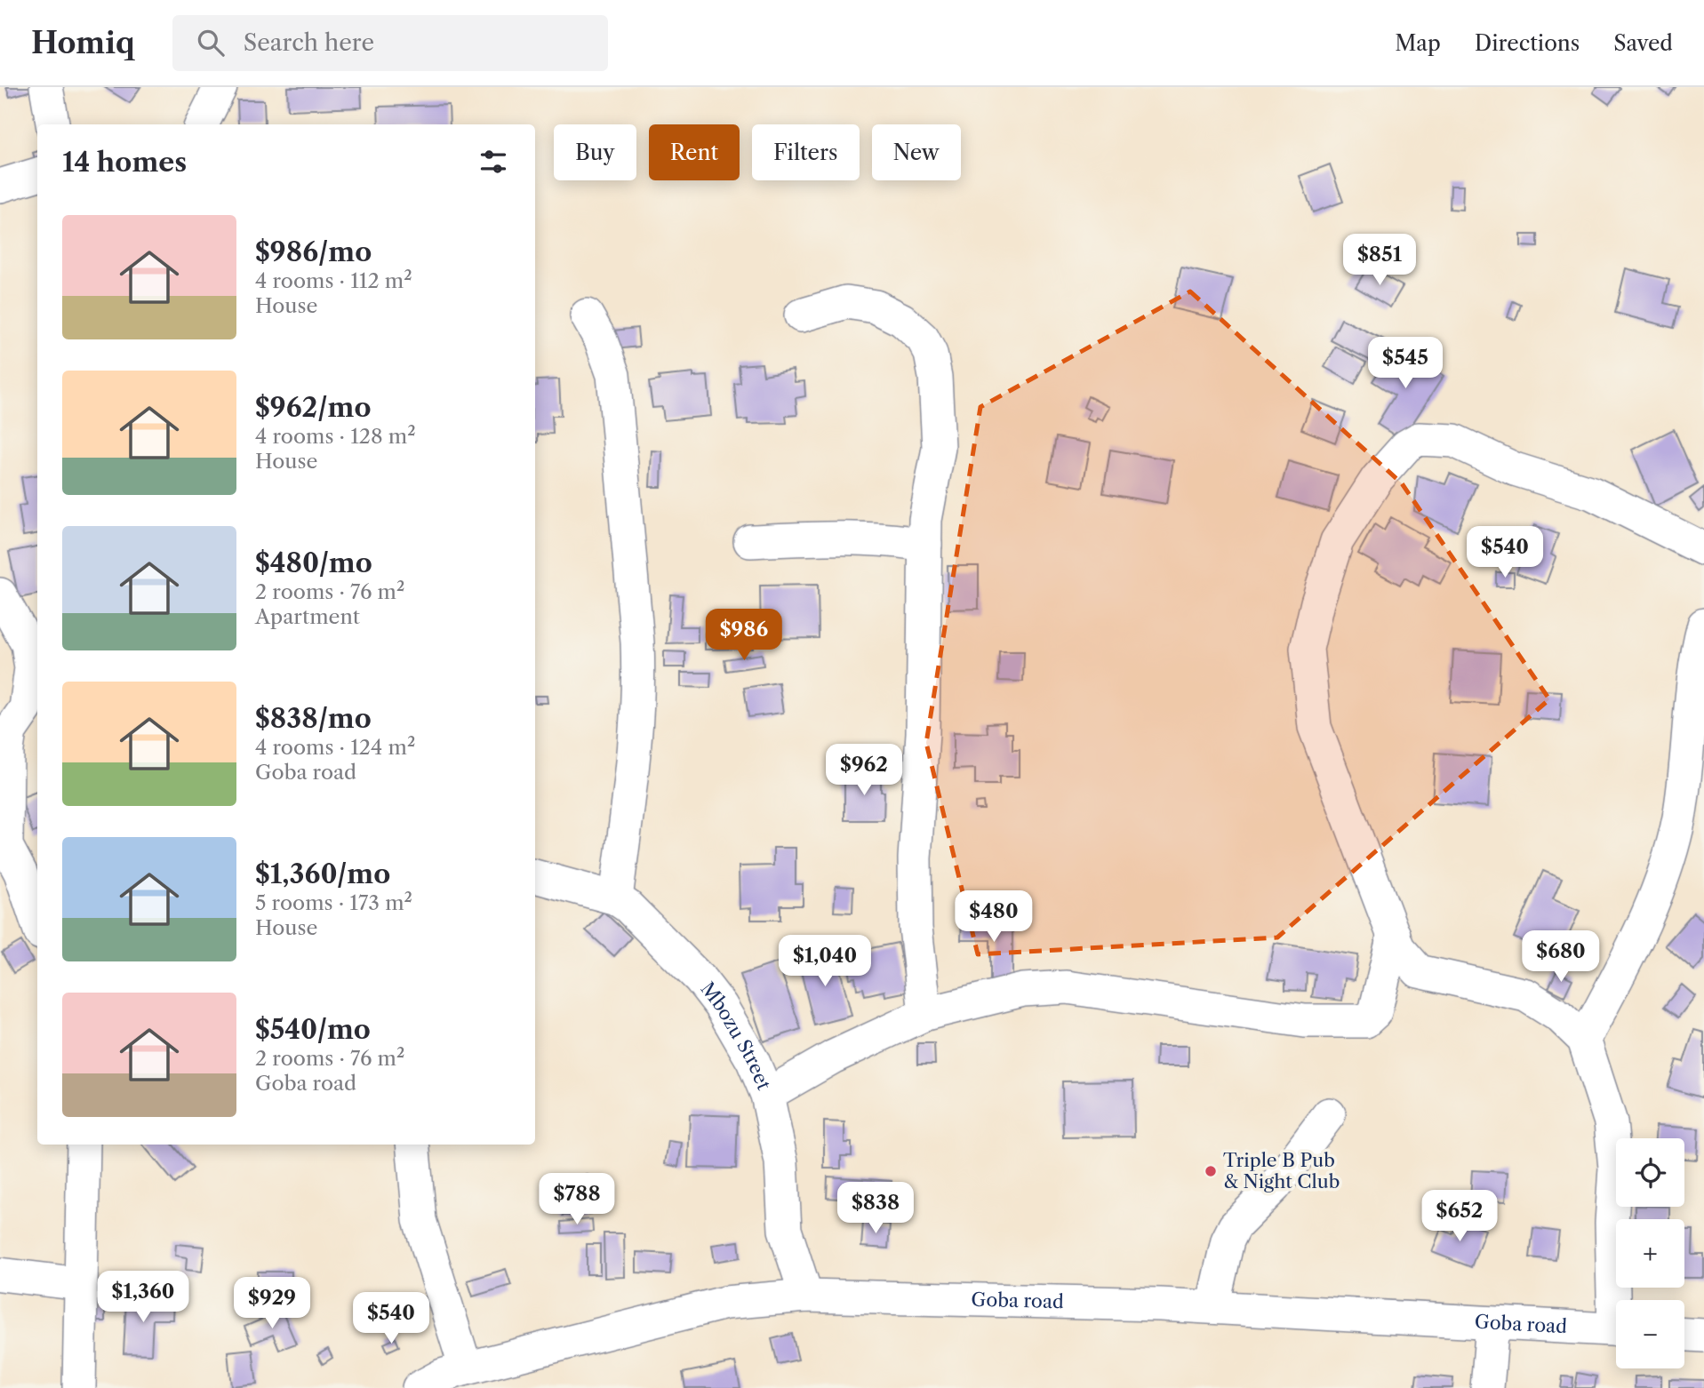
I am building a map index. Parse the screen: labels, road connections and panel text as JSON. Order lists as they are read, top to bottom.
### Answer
{
  "streets": {
    "street": ["Mbozu Street", "Goba road"]
  },
  "crossings": [
    ["Mbozu Street", "Goba road"]
  ],
  "places": ["Triple B Pub & Night Club"],
  "page": {
    "header": "Homiq",
    "search": "Search here",
    "nav": ["Map", "Directions", "Saved"],
    "chip": [
      "Buy",
      "Rent",
      "Filters",
      "New"
    ],
    "heading": "14 homes",
    "list": [
      {
        "name": "$986/mo",
        "note": "4 rooms · 112 m² · House"
      },
      {
        "name": "$962/mo",
        "note": "4 rooms · 128 m² · House"
      },
      {
        "name": "$480/mo",
        "note": "2 rooms · 76 m² · Apartment"
      },
      {
        "name": "$838/mo",
        "note": "4 rooms · 124 m² · Goba road"
      },
      {
        "name": "$1,360/mo",
        "note": "5 rooms · 173 m² · House"
      },
      {
        "name": "$540/mo",
        "note": "2 rooms · 76 m² · Goba road"
      }
    ],
    "price": [
      "$851",
      "$545",
      "$540",
      "$986",
      "$962",
      "$480",
      "$680",
      "$1,040",
      "$788",
      "$838",
      "$652",
      "$1,360",
      "$929",
      "$540"
    ],
    "map_buttons": ["+", "−"]
  }
}
